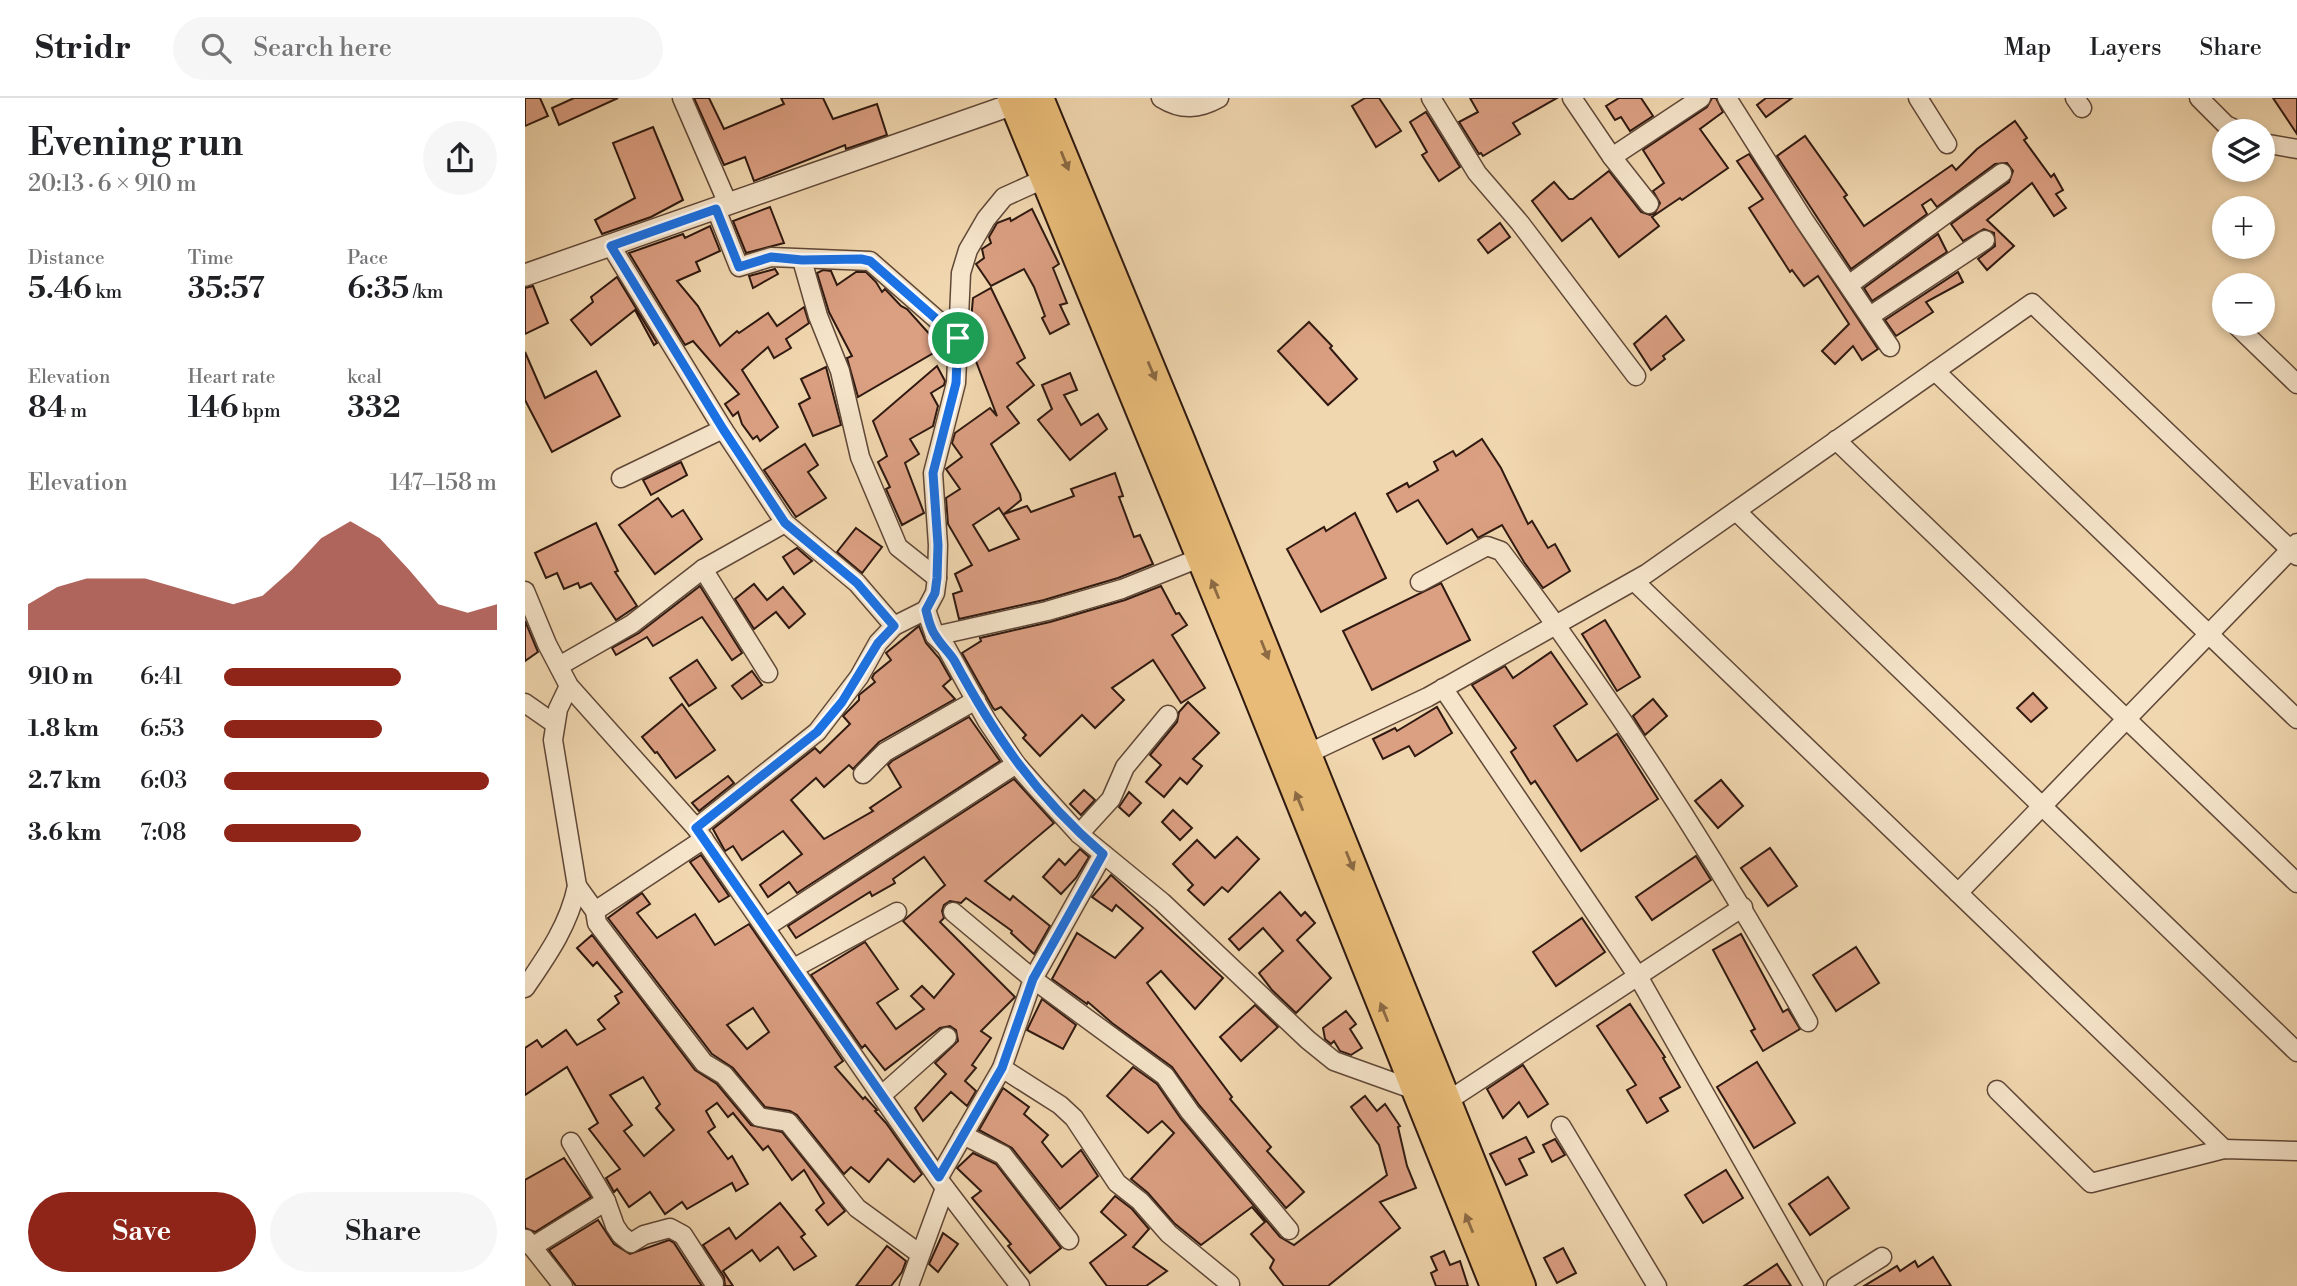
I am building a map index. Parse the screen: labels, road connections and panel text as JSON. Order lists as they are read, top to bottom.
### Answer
{
  "page": {
    "header": "Stridr",
    "search": "Search here",
    "nav": ["Map", "Layers", "Share"],
    "heading": ["Evening run", "20:13 · 6 × 910 m"],
    "map_buttons": ["+", "−"],
    "stats": [
      ["Distance", "5.46 km"],
      ["Time", "35:57"],
      ["Pace", "6:35 /km"],
      ["Elevation", "84 m"],
      ["Heart rate", "146 bpm"],
      ["kcal", "332"]
    ],
    "chart": ["Elevation", "147–158 m"],
    "list": [
      {
        "name": "910 m",
        "note": "6:41"
      },
      {
        "name": "1.8 km",
        "note": "6:53"
      },
      {
        "name": "2.7 km",
        "note": "6:03"
      },
      {
        "name": "3.6 km",
        "note": "7:08"
      }
    ],
    "buttons": ["Save", "Share"]
  }
}
